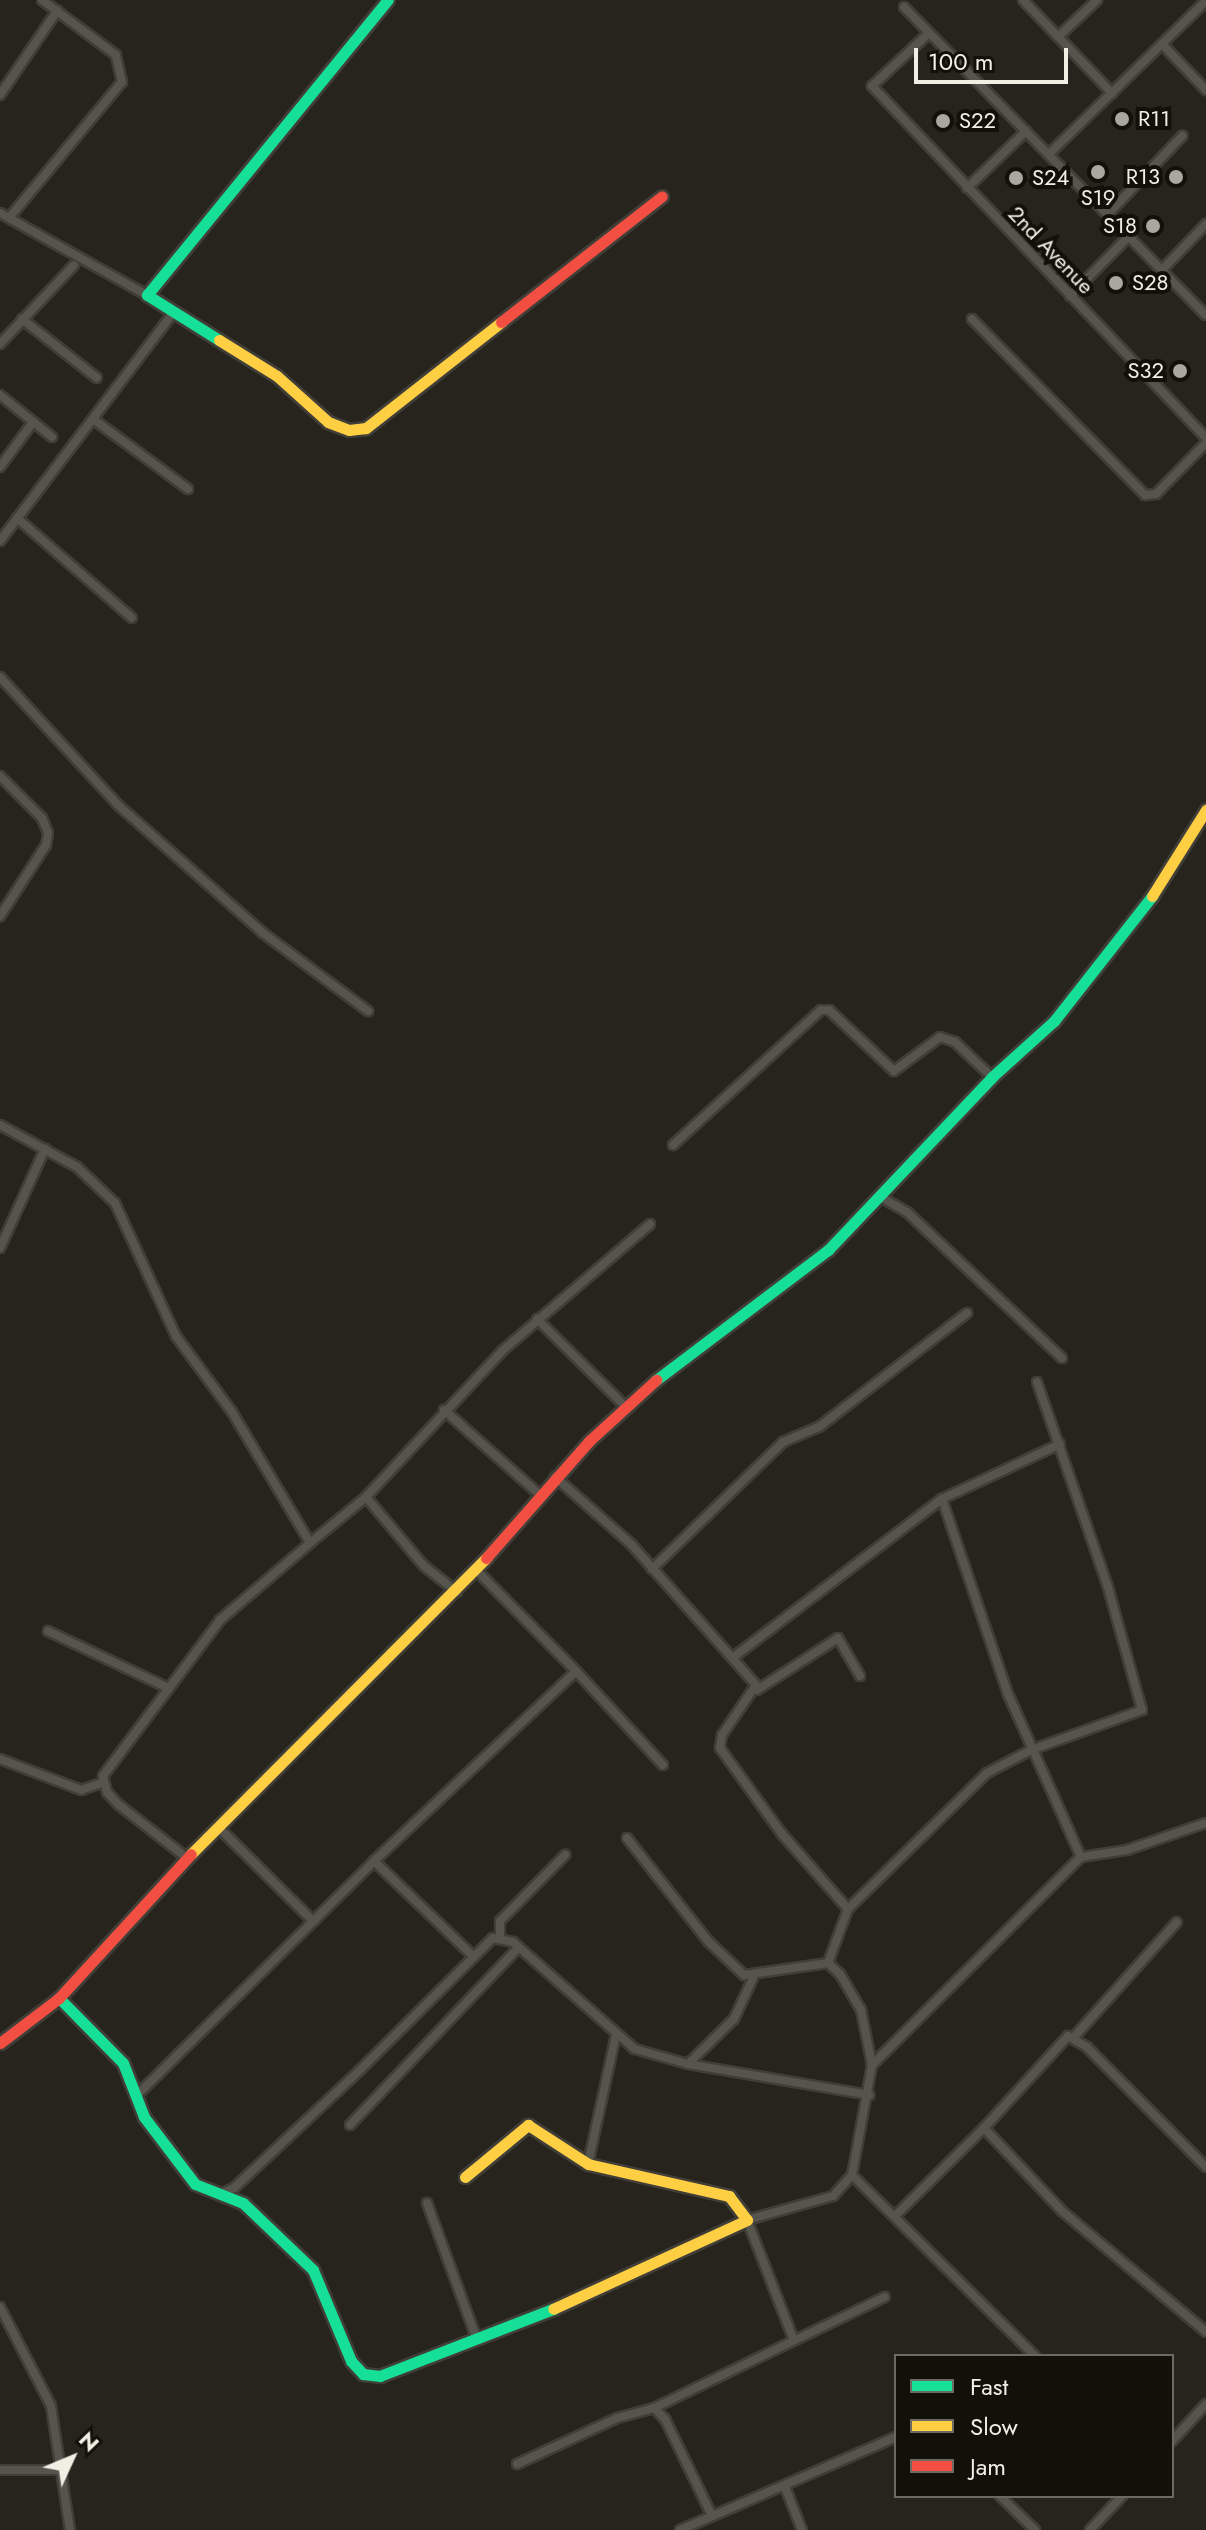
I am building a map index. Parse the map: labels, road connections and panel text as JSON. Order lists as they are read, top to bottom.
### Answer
{
  "streets": {
    "street": ["2nd Avenue"]
  },
  "places": [
    "R11",
    "S22",
    "S19",
    "R13",
    "S24",
    "S18",
    "S28",
    "S32"
  ],
  "legend": ["Fast", "Slow", "Jam"],
  "scale_bar": "100 m",
  "north": "top right"
}
